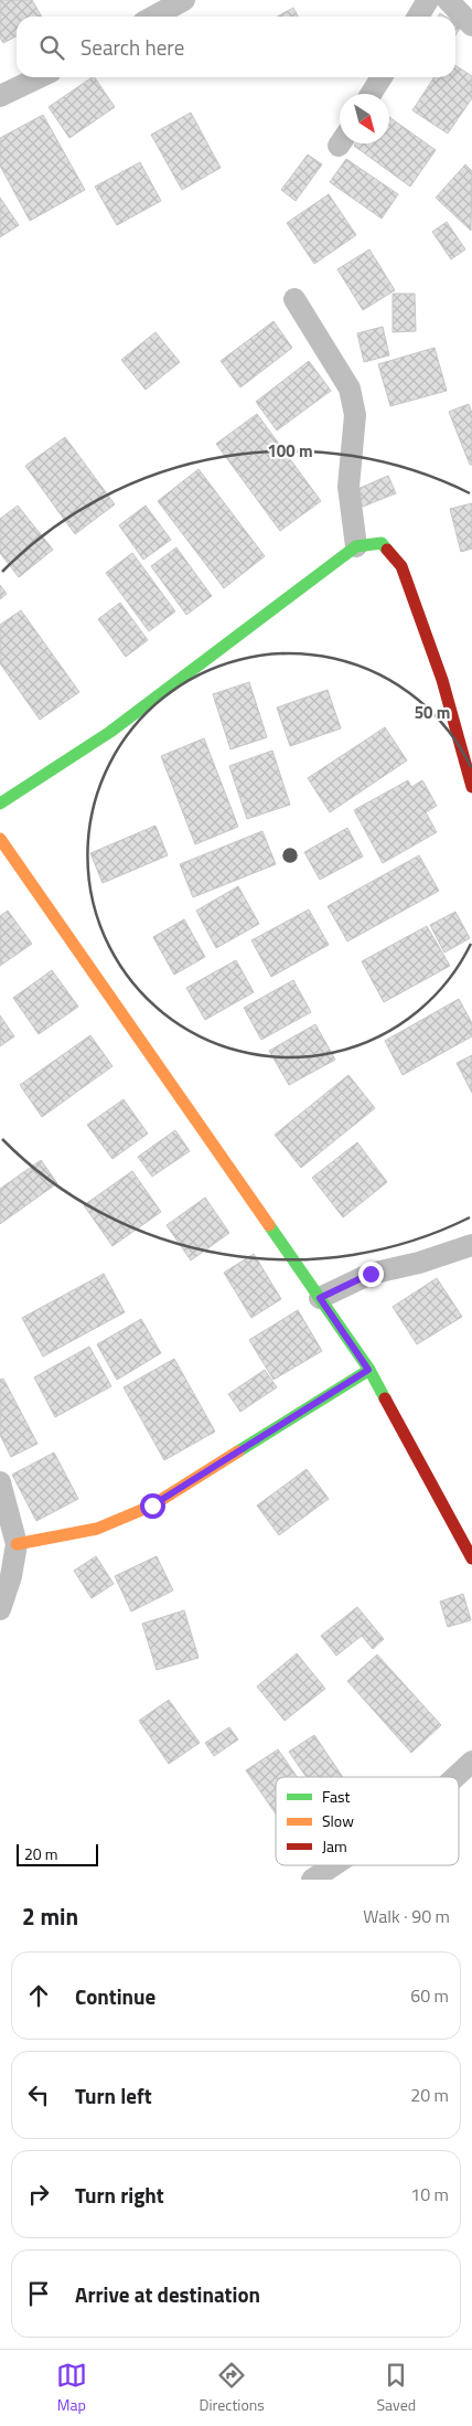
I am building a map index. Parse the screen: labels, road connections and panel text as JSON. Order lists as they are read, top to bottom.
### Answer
{
  "legend": ["Fast", "Slow", "Jam"],
  "scale_bar": "20 m",
  "north": "bottom right",
  "page": {
    "search": "Search here",
    "scale": "20 m",
    "heading": ["2 min", "Walk · 90 m"],
    "list": [
      ["Continue", "60 m"],
      ["Turn left", "20 m"],
      ["Turn right", "10 m"],
      "Arrive at destination"
    ],
    "nav": ["Map", "Directions", "Saved"]
  },
  "rings": ["100 m", "50 m"]
}
